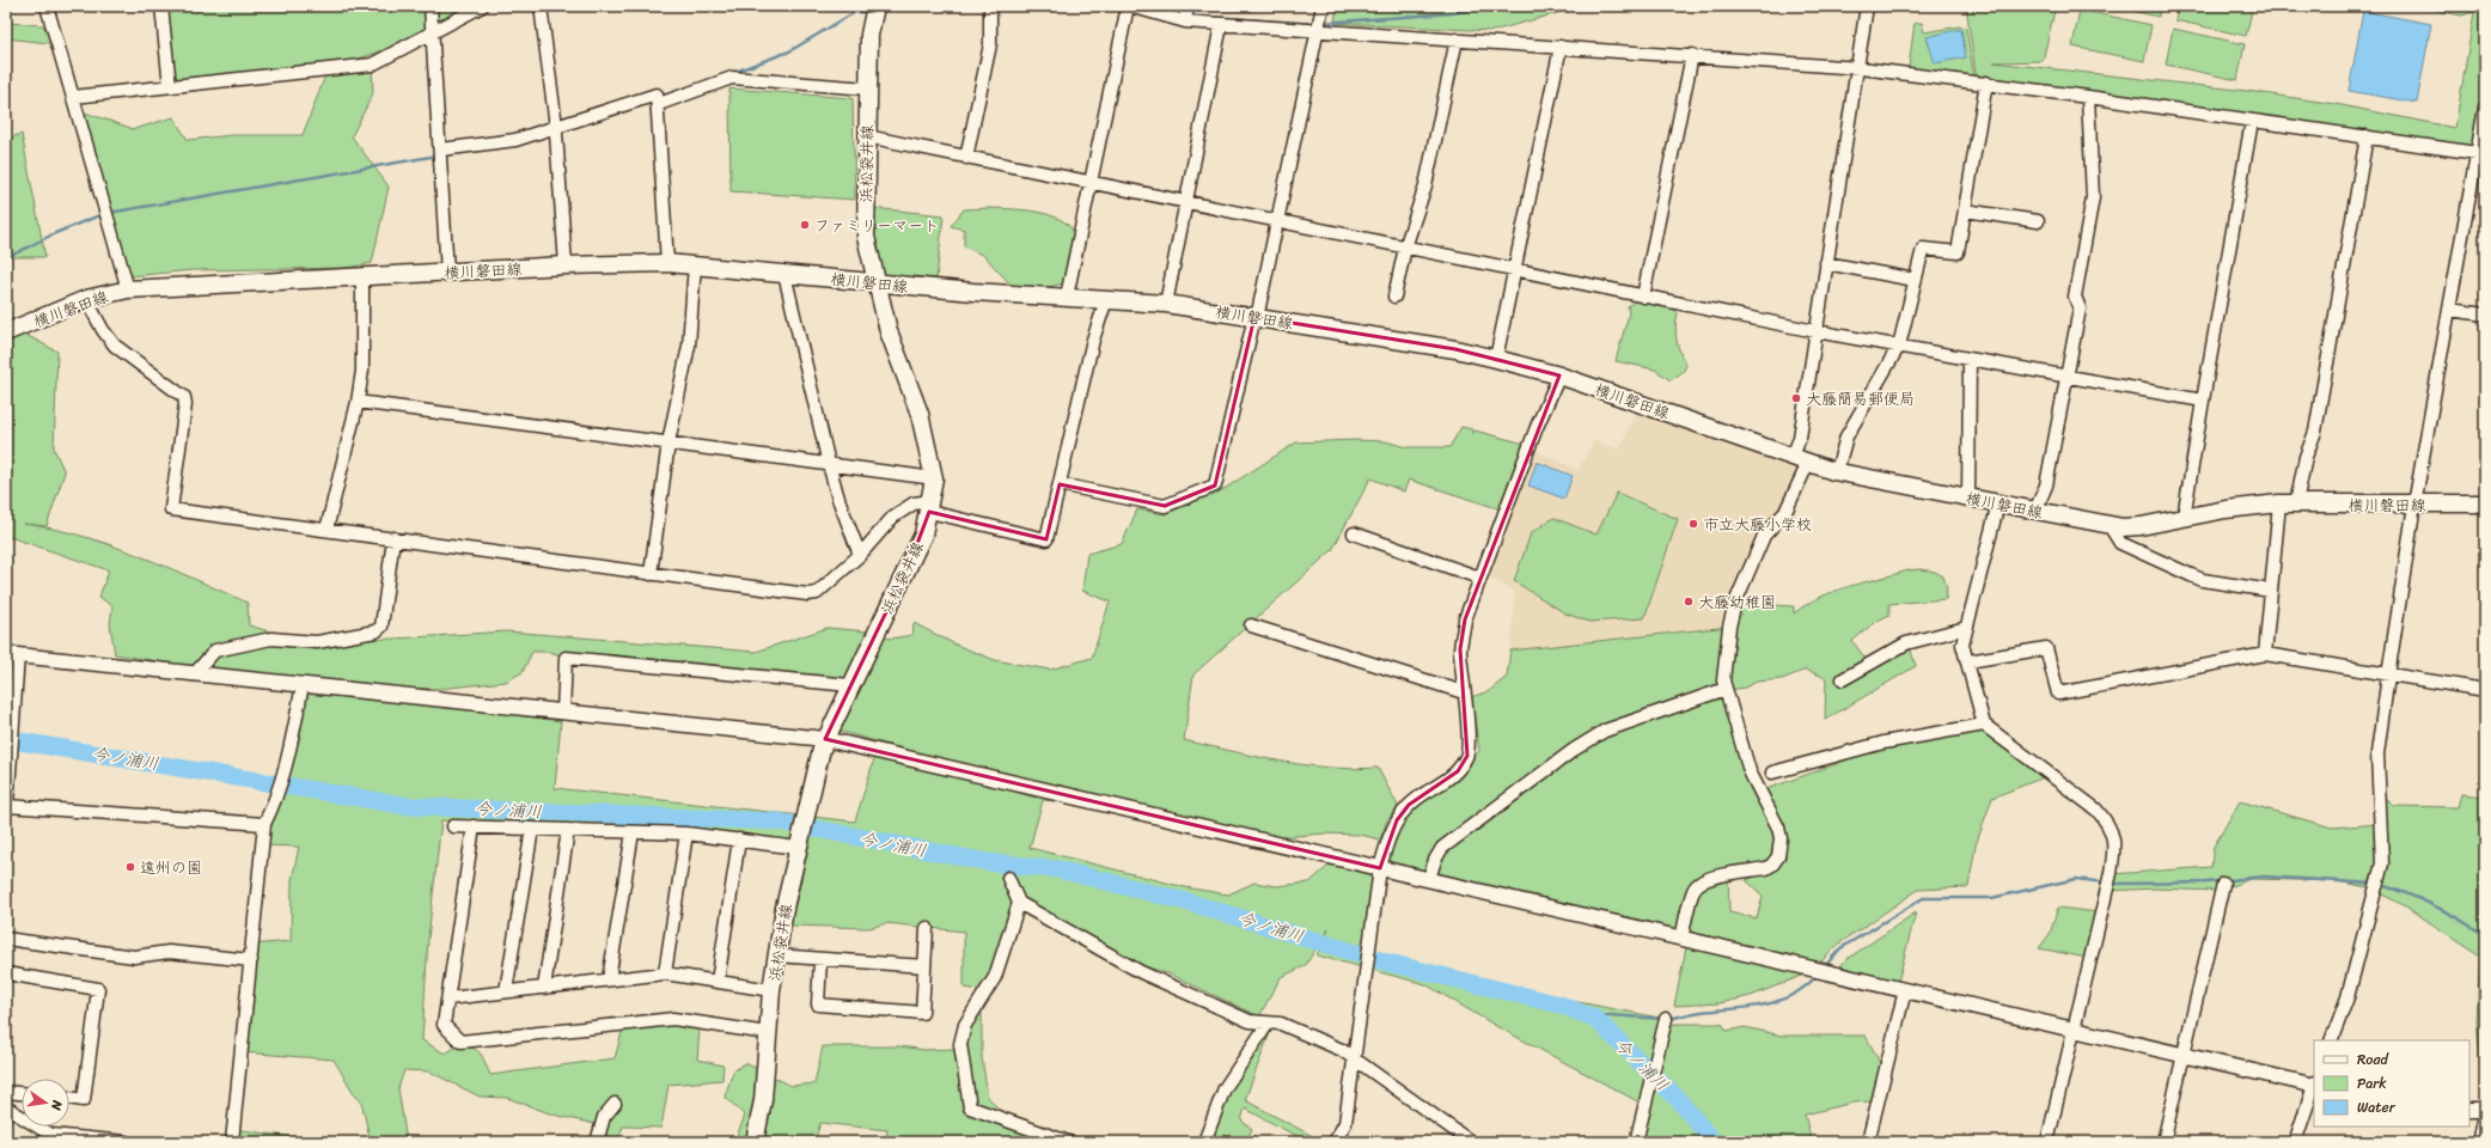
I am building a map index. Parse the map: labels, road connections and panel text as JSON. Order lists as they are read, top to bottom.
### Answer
{
  "streets": {
    "main road": ["浜松袋井線", "横川磐田線"]
  },
  "crossings": [
    ["浜松袋井線", "横川磐田線"]
  ],
  "water": ["今ノ浦川"],
  "places": [
    "ファミリーマート",
    "大藤簡易郵便局",
    "市立大藤小学校",
    "大藤幼稚園",
    "遠州の園"
  ],
  "legend": ["Road", "Park", "Water"],
  "north": "right"
}
